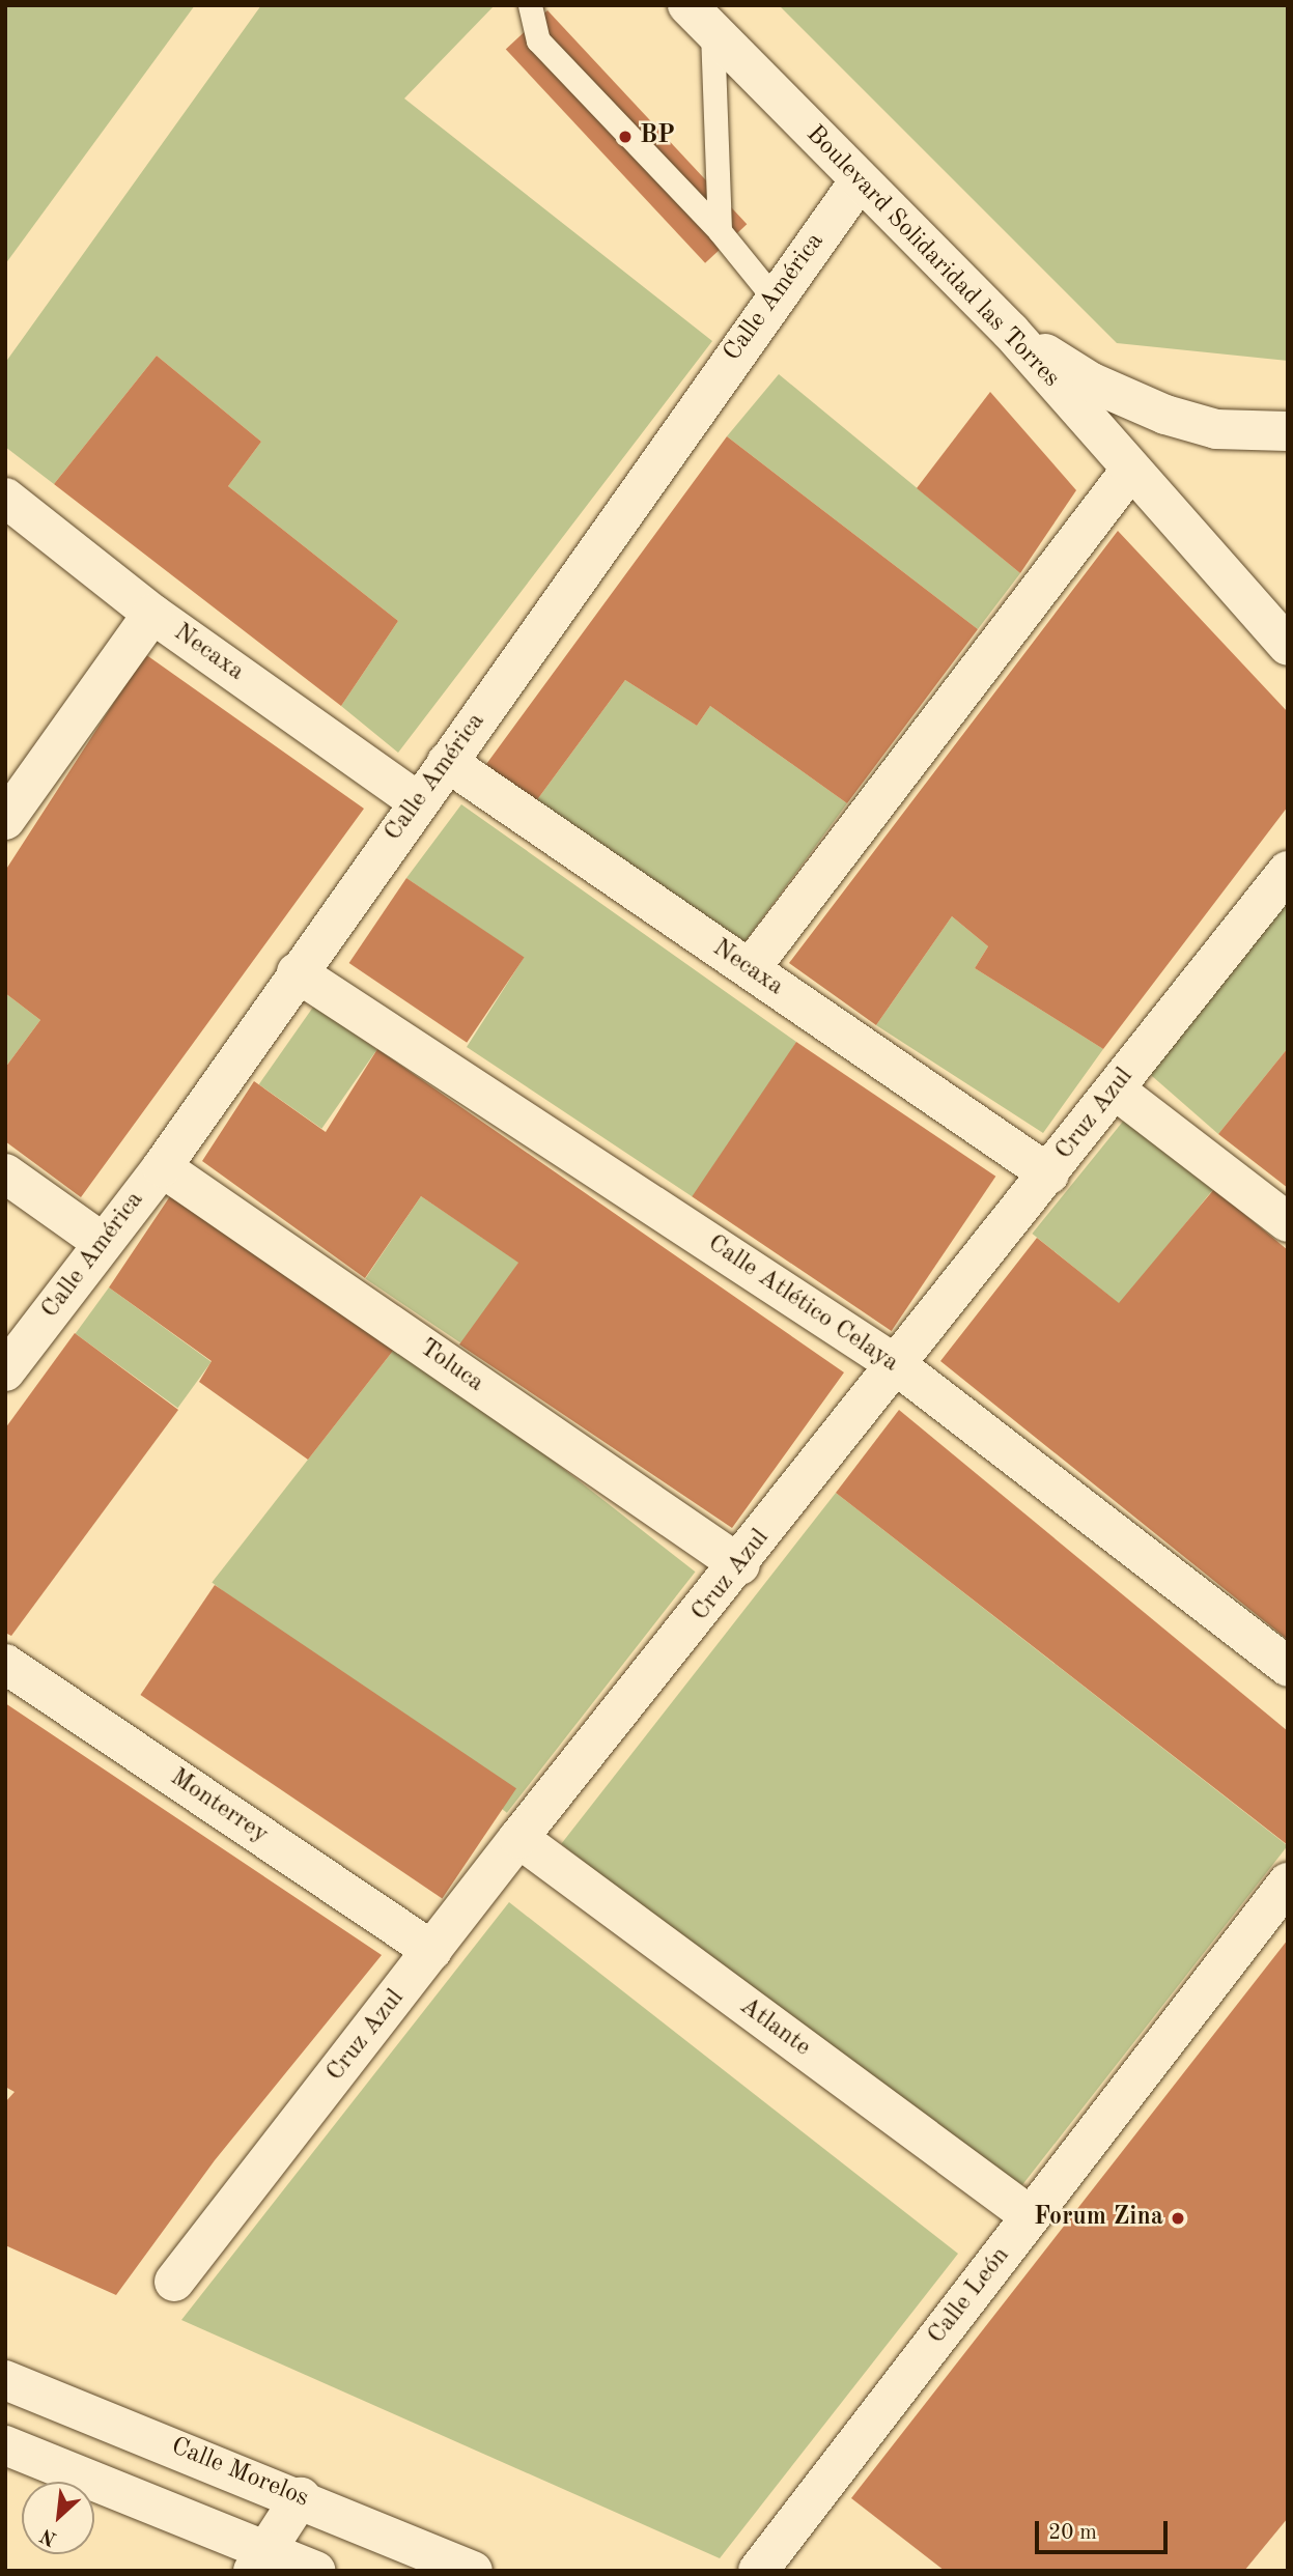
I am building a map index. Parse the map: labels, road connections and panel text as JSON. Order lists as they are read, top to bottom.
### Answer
{
  "streets": {
    "street": [
      "Boulevard Solidaridad las Torres",
      "Calle América",
      "Necaxa",
      "Cruz Azul",
      "Calle Atlético Celaya",
      "Toluca",
      "Monterrey",
      "Atlante",
      "Calle León",
      "Calle Morelos"
    ]
  },
  "crossings": [
    ["Boulevard Solidaridad las Torres", "Calle América"],
    ["Calle América", "Necaxa"],
    ["Calle América", "Calle Atlético Celaya"],
    ["Calle América", "Toluca"],
    ["Necaxa", "Cruz Azul"],
    ["Cruz Azul", "Calle Atlético Celaya"],
    ["Cruz Azul", "Toluca"],
    ["Cruz Azul", "Monterrey"],
    ["Cruz Azul", "Atlante"],
    ["Atlante", "Calle León"]
  ],
  "places": ["BP", "Forum Zina"],
  "scale_bar": "20 m",
  "north": "bottom left"
}
